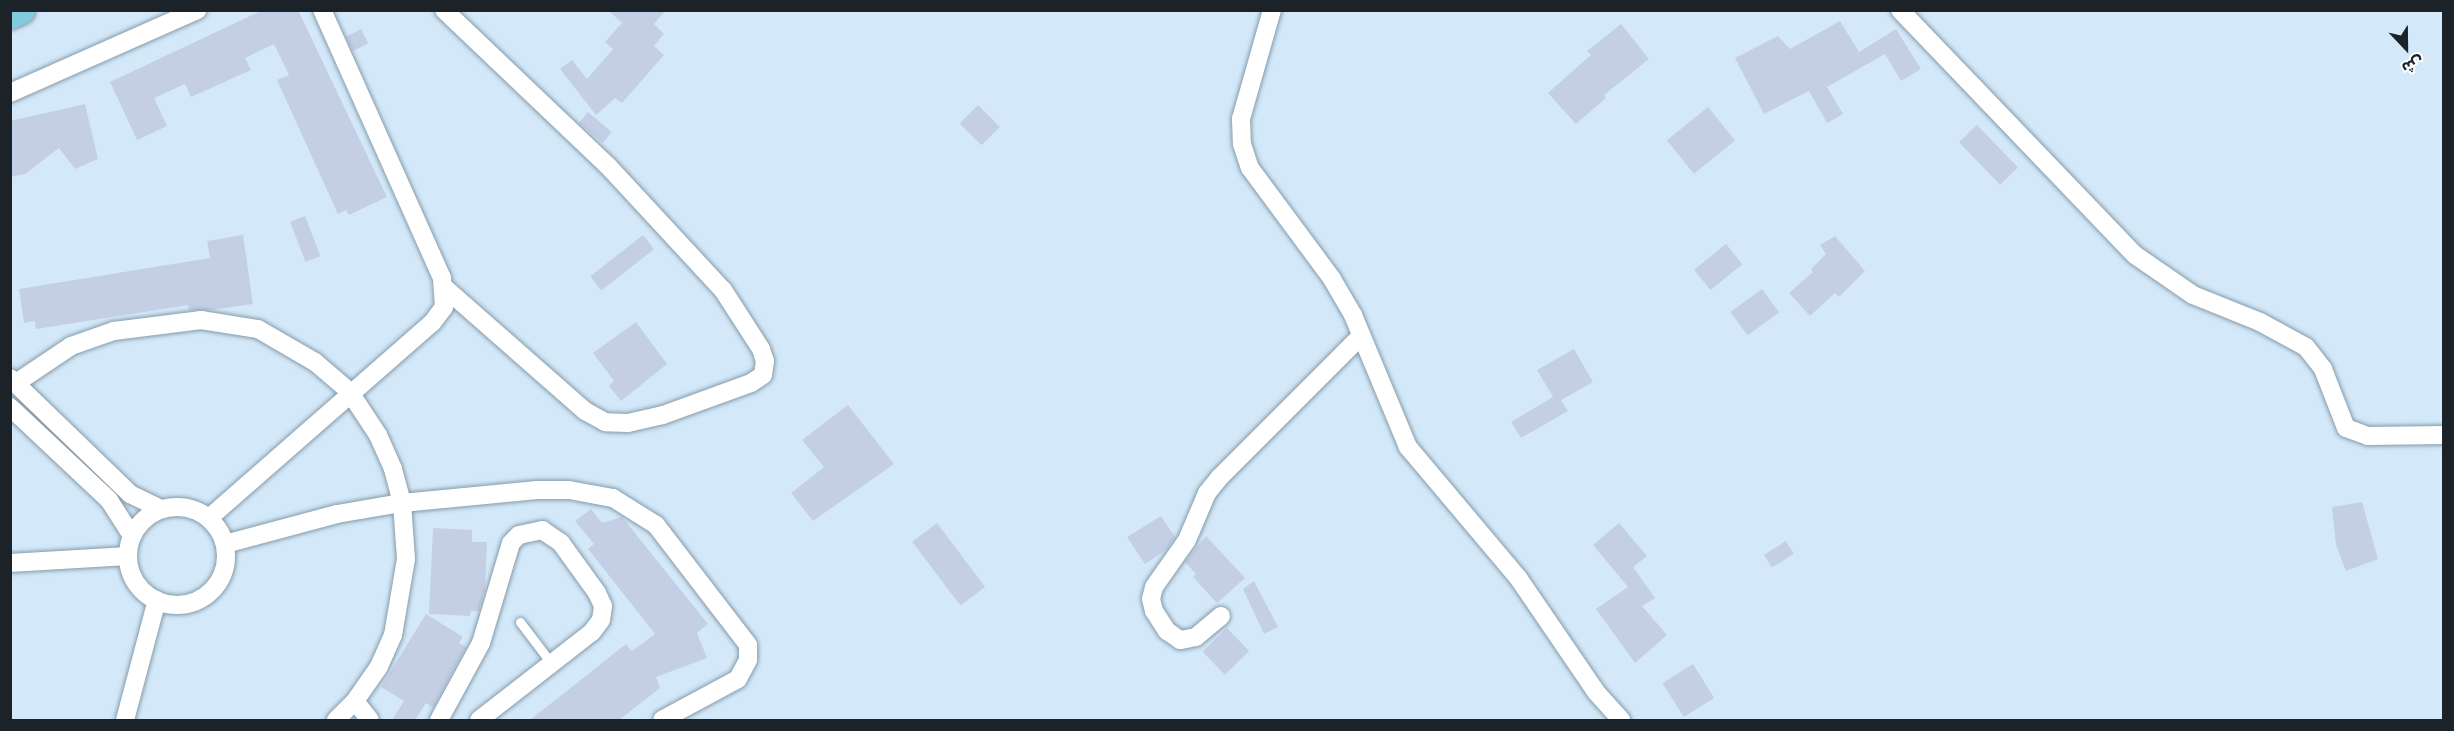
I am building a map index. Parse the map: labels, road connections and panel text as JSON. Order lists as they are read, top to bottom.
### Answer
{
  "north": "bottom"
}
